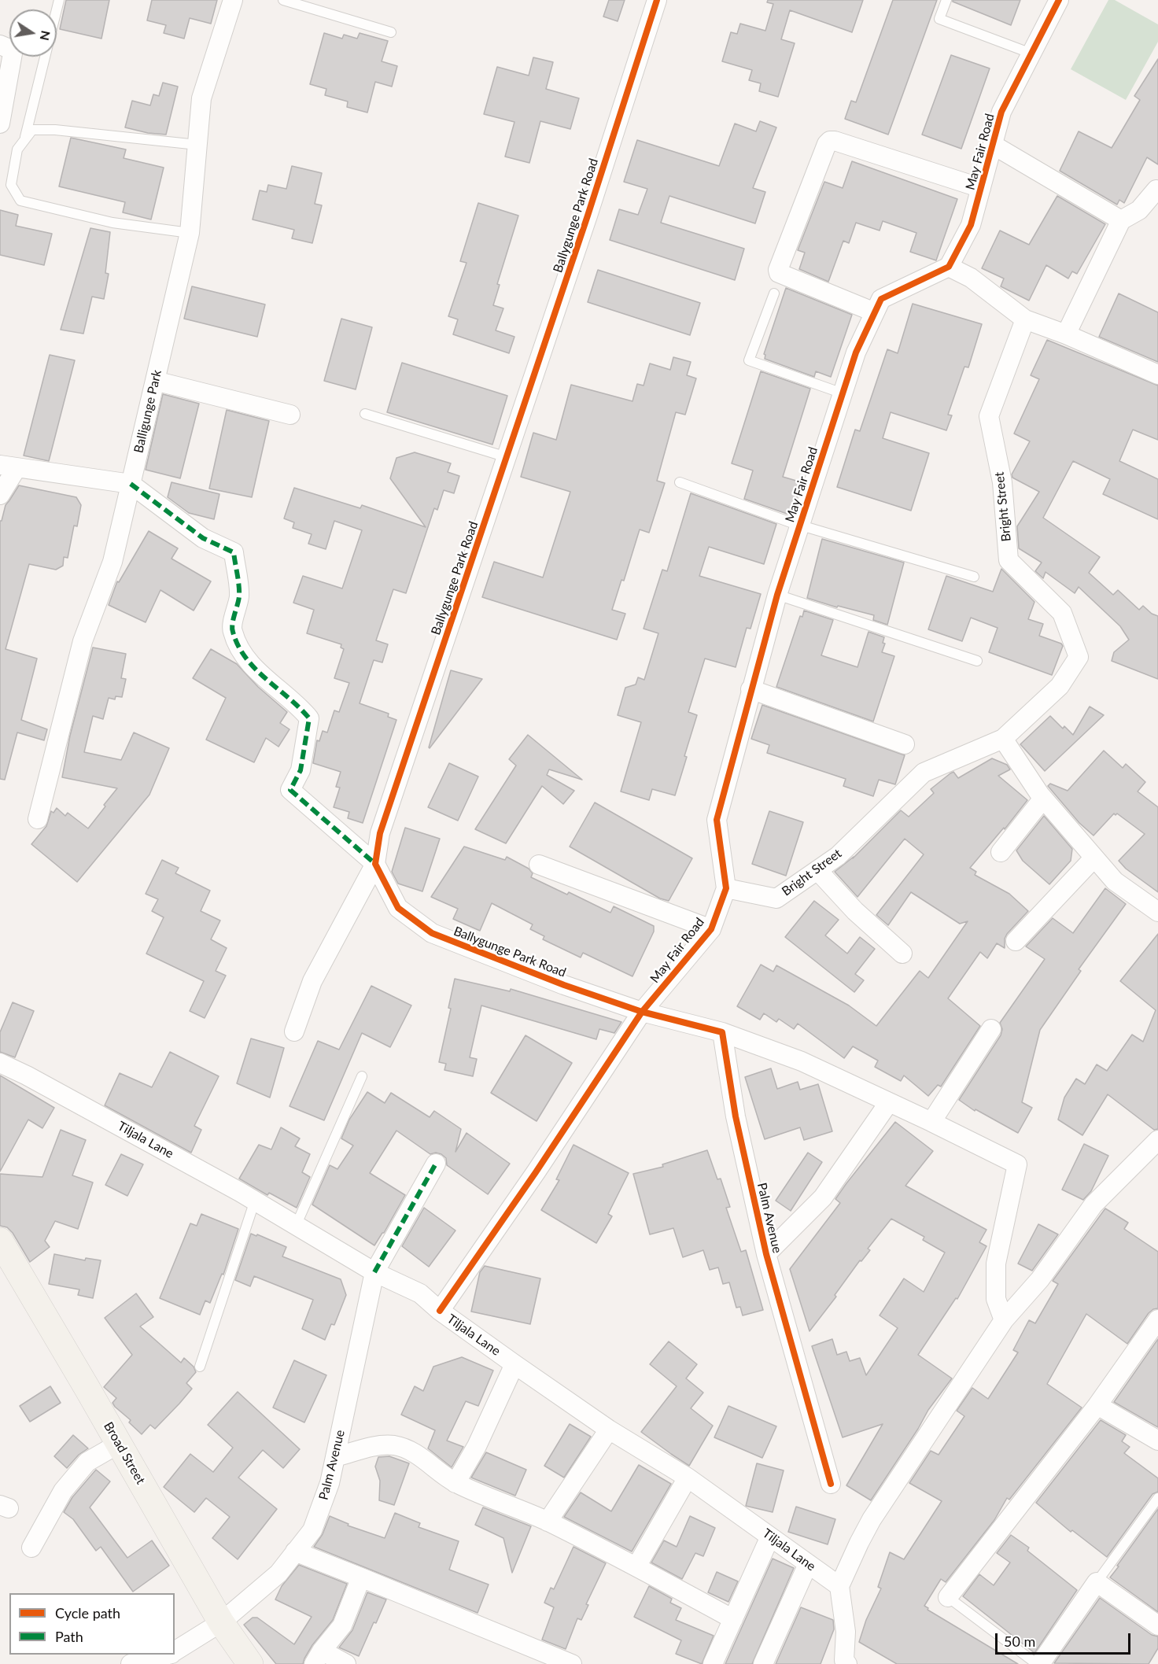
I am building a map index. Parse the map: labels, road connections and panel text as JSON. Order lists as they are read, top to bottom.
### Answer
{
  "streets": {
    "street": [
      "May Fair Road",
      "Ballygunge Park Road",
      "Balligunge Park",
      "Bright Street",
      "Tiljala Lane",
      "Palm Avenue",
      "Broad Street"
    ]
  },
  "crossings": [
    ["May Fair Road", "Ballygunge Park Road"],
    ["May Fair Road", "Bright Street"],
    ["May Fair Road", "Tiljala Lane"],
    ["Tiljala Lane", "Palm Avenue"],
    ["Palm Avenue", "Broad Street"]
  ],
  "legend": ["Cycle path", "Path"],
  "scale_bar": "50 m",
  "north": "right"
}
